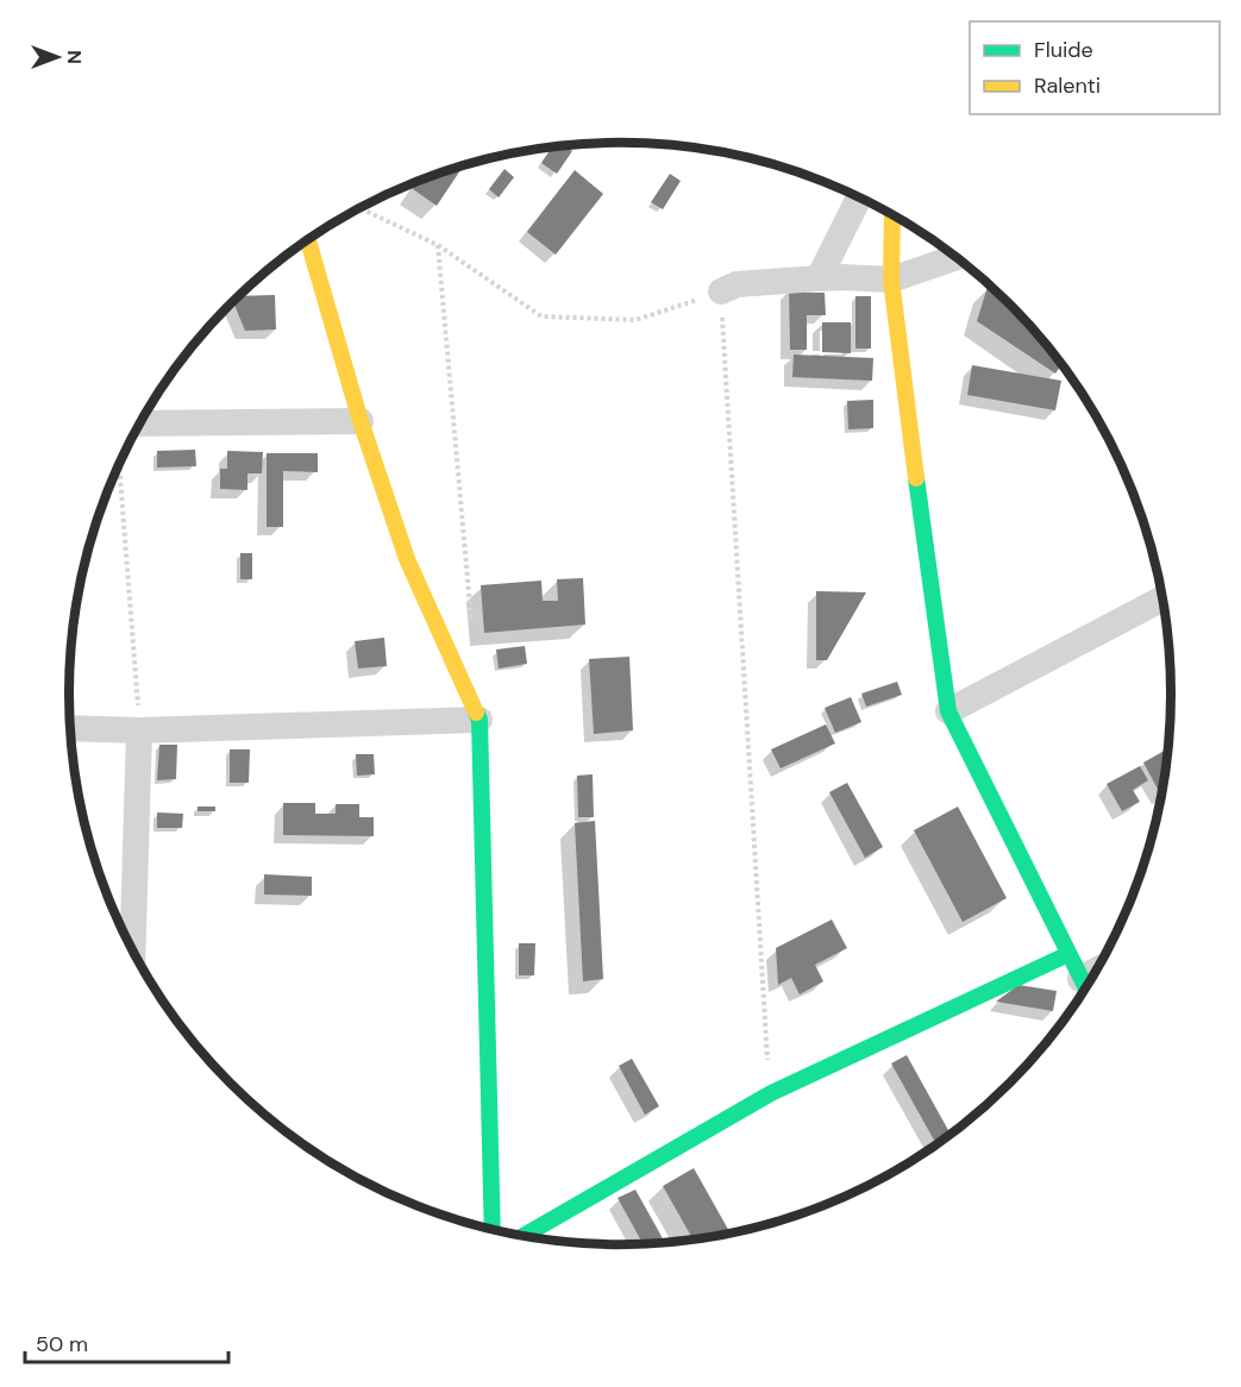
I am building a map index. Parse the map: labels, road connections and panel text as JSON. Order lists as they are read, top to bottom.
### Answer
{
  "legend": ["Fluide", "Ralenti"],
  "scale_bar": "50 m",
  "north": "right"
}
